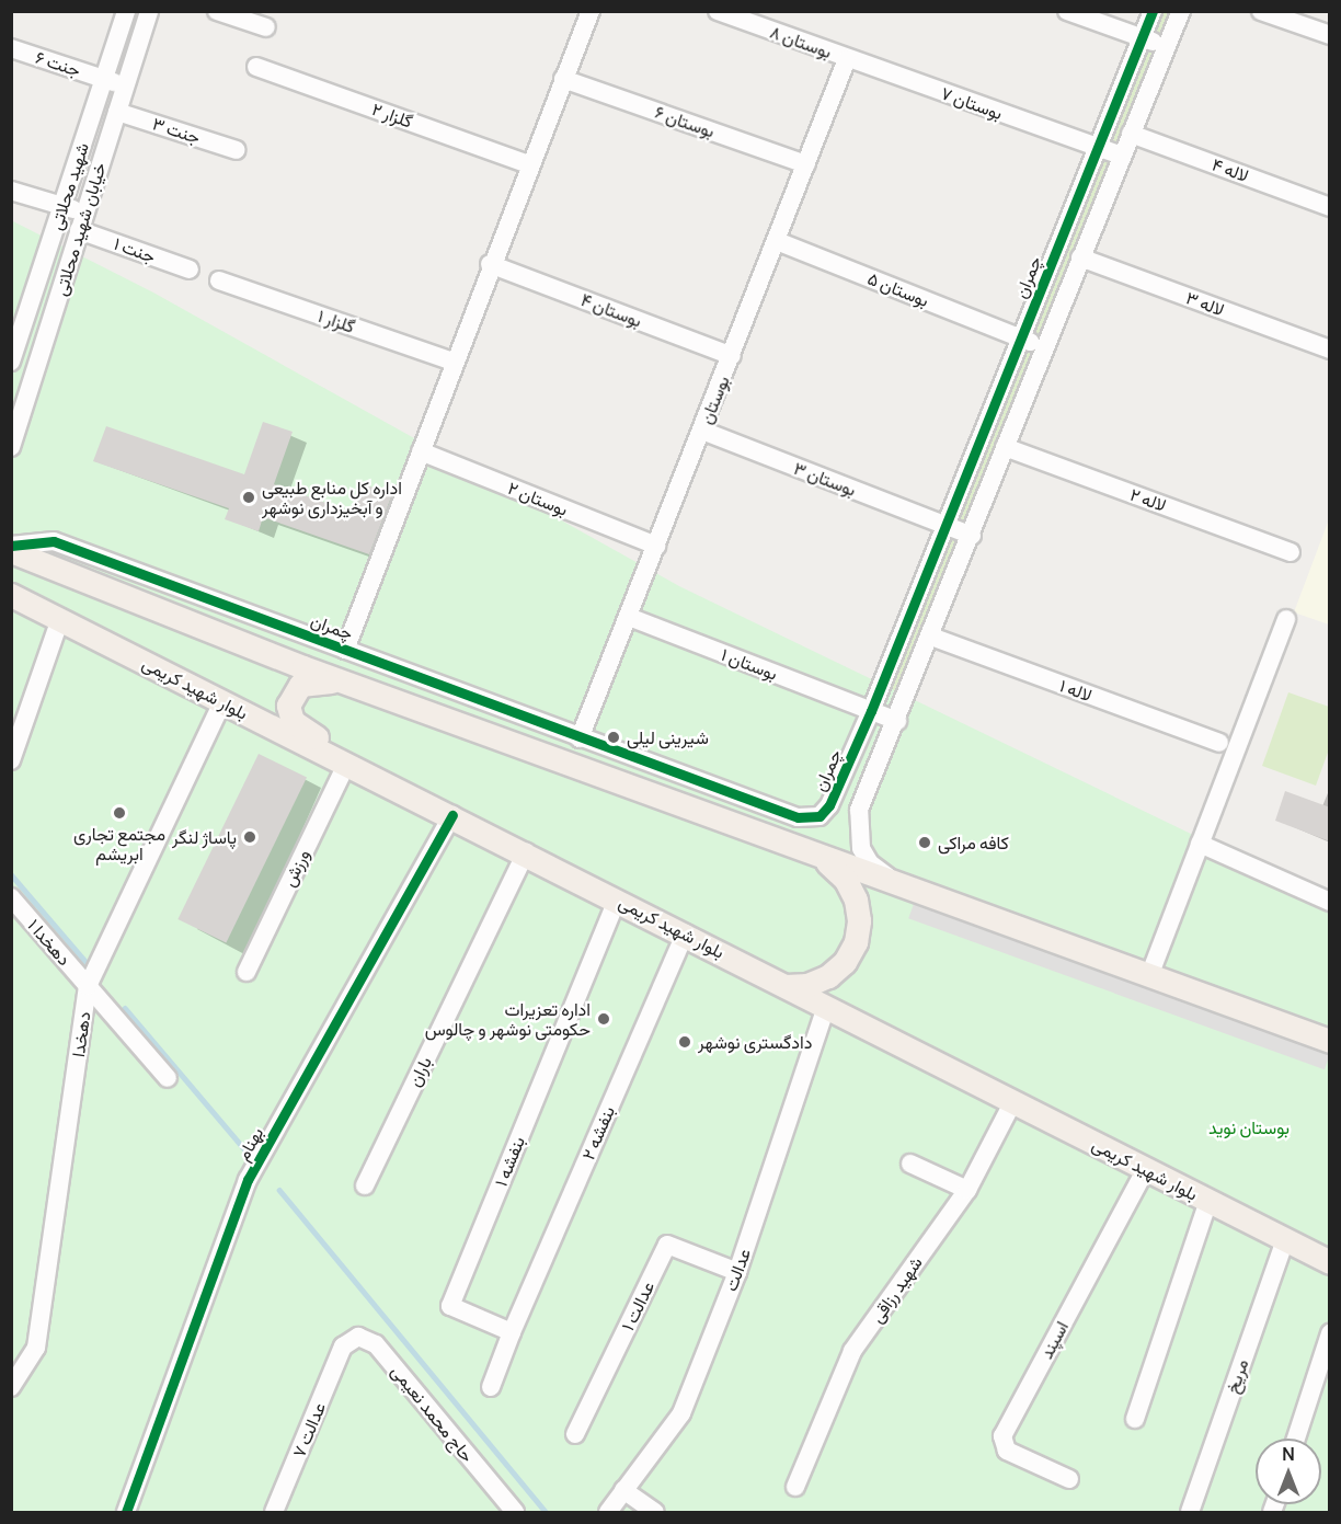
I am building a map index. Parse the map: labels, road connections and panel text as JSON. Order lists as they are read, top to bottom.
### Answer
{
  "streets": {
    "main road": ["بلوار شهید کریمی"],
    "street": [
      "بوستان ۸",
      "جنت ۶",
      "بوستان ۷",
      "گلزار ۲",
      "بوستان ۶",
      "جنت ۳",
      "لاله ۴",
      "شهید محلاتی",
      "خیابان شهید محلاتی",
      "جنت ۱",
      "چمران",
      "بوستان ۵",
      "لاله ۳",
      "بوستان ۴",
      "گلزار ۱",
      "بوستان",
      "بوستان ۳",
      "بوستان ۲",
      "لاله ۲",
      "بوستان ۱",
      "لاله ۱",
      "ورزش",
      "دهخدا ۱",
      "دهخدا",
      "باران",
      "بنفشه ۲",
      "بهنام",
      "بنفشه ۱",
      "عدالت",
      "شهید رزاقی",
      "عدالت ۱",
      "اسپند",
      "مریخ",
      "حاج محمد نعیمی",
      "۷ عدالت"
    ]
  },
  "crossings": [
    ["بوستان ۸", "بوستان ۷"],
    ["بوستان ۸", "بوستان"],
    ["جنت ۶", "شهید محلاتی"],
    ["جنت ۶", "خیابان شهید محلاتی"],
    ["بوستان ۷", "چمران"],
    ["بوستان ۷", "بوستان"],
    ["بوستان ۶", "بوستان"],
    ["جنت ۳", "خیابان شهید محلاتی"],
    ["شهید محلاتی", "جنت ۱"],
    ["خیابان شهید محلاتی", "جنت ۱"],
    ["چمران", "بوستان ۵"],
    ["چمران", "بوستان"],
    ["چمران", "بوستان ۳"],
    ["چمران", "بوستان ۱"],
    ["بوستان ۵", "بوستان"],
    ["بوستان ۴", "بوستان"],
    ["بوستان", "بوستان ۳"],
    ["بوستان", "بوستان ۲"],
    ["بوستان", "بوستان ۱"],
    ["بلوار شهید کریمی", "ورزش"],
    ["بلوار شهید کریمی", "دهخدا"],
    ["بلوار شهید کریمی", "باران"],
    ["بلوار شهید کریمی", "بنفشه ۲"],
    ["بلوار شهید کریمی", "بهنام"],
    ["بلوار شهید کریمی", "بنفشه ۱"],
    ["بلوار شهید کریمی", "عدالت"],
    ["بلوار شهید کریمی", "شهید رزاقی"],
    ["بلوار شهید کریمی", "اسپند"],
    ["بلوار شهید کریمی", "مریخ"],
    ["دهخدا ۱", "دهخدا"],
    ["بنفشه ۲", "بنفشه ۱"],
    ["عدالت", "عدالت ۱"],
    ["حاج محمد نعیمی", "۷ عدالت"]
  ],
  "parks": ["بوستان نوید"],
  "places": [
    "اداره كل منابع طبيعی و آبخيزداری نوشهر",
    "شیرینی لیلی",
    "مجتمع تجاری ابریشم",
    "پاساژ لنگر",
    "کافه مراکی",
    "اداره تعزیرات حکومتی نوشهر و چالوس",
    "دادگستری نوشهر"
  ],
  "north": "top"
}
